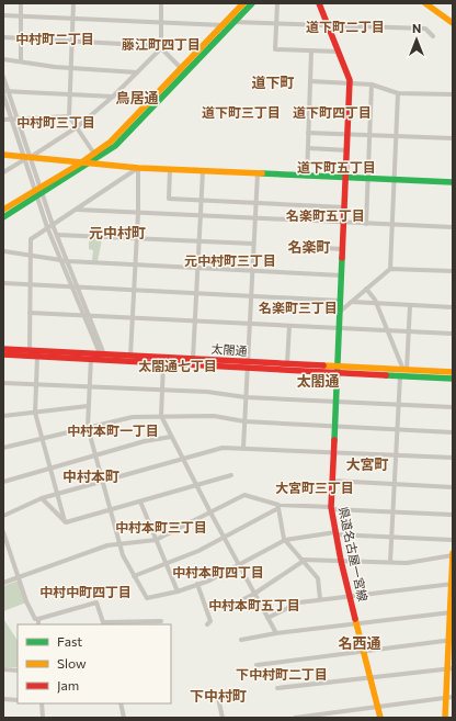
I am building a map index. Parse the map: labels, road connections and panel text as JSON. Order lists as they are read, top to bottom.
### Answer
{
  "streets": {
    "main road": ["太閤通", "県道名古屋一宮線"]
  },
  "crossings": [
    ["太閤通", "県道名古屋一宮線"]
  ],
  "districts": [
    "道下町二丁目",
    "中村町二丁目",
    "藤江町四丁目",
    "道下町",
    "鳥居通",
    "道下町三丁目",
    "道下町四丁目",
    "中村町三丁目",
    "道下町五丁目",
    "名楽町五丁目",
    "元中村町",
    "名楽町",
    "元中村町三丁目",
    "名楽町三丁目",
    "太閤通七丁目",
    "太閤通",
    "中村本町一丁目",
    "大宮町",
    "中村本町",
    "大宮町三丁目",
    "中村本町三丁目",
    "中村本町四丁目",
    "中村中町四丁目",
    "中村本町五丁目",
    "名西通",
    "下中村町二丁目",
    "下中村町"
  ],
  "legend": ["Fast", "Slow", "Jam"],
  "north": "top"
}
